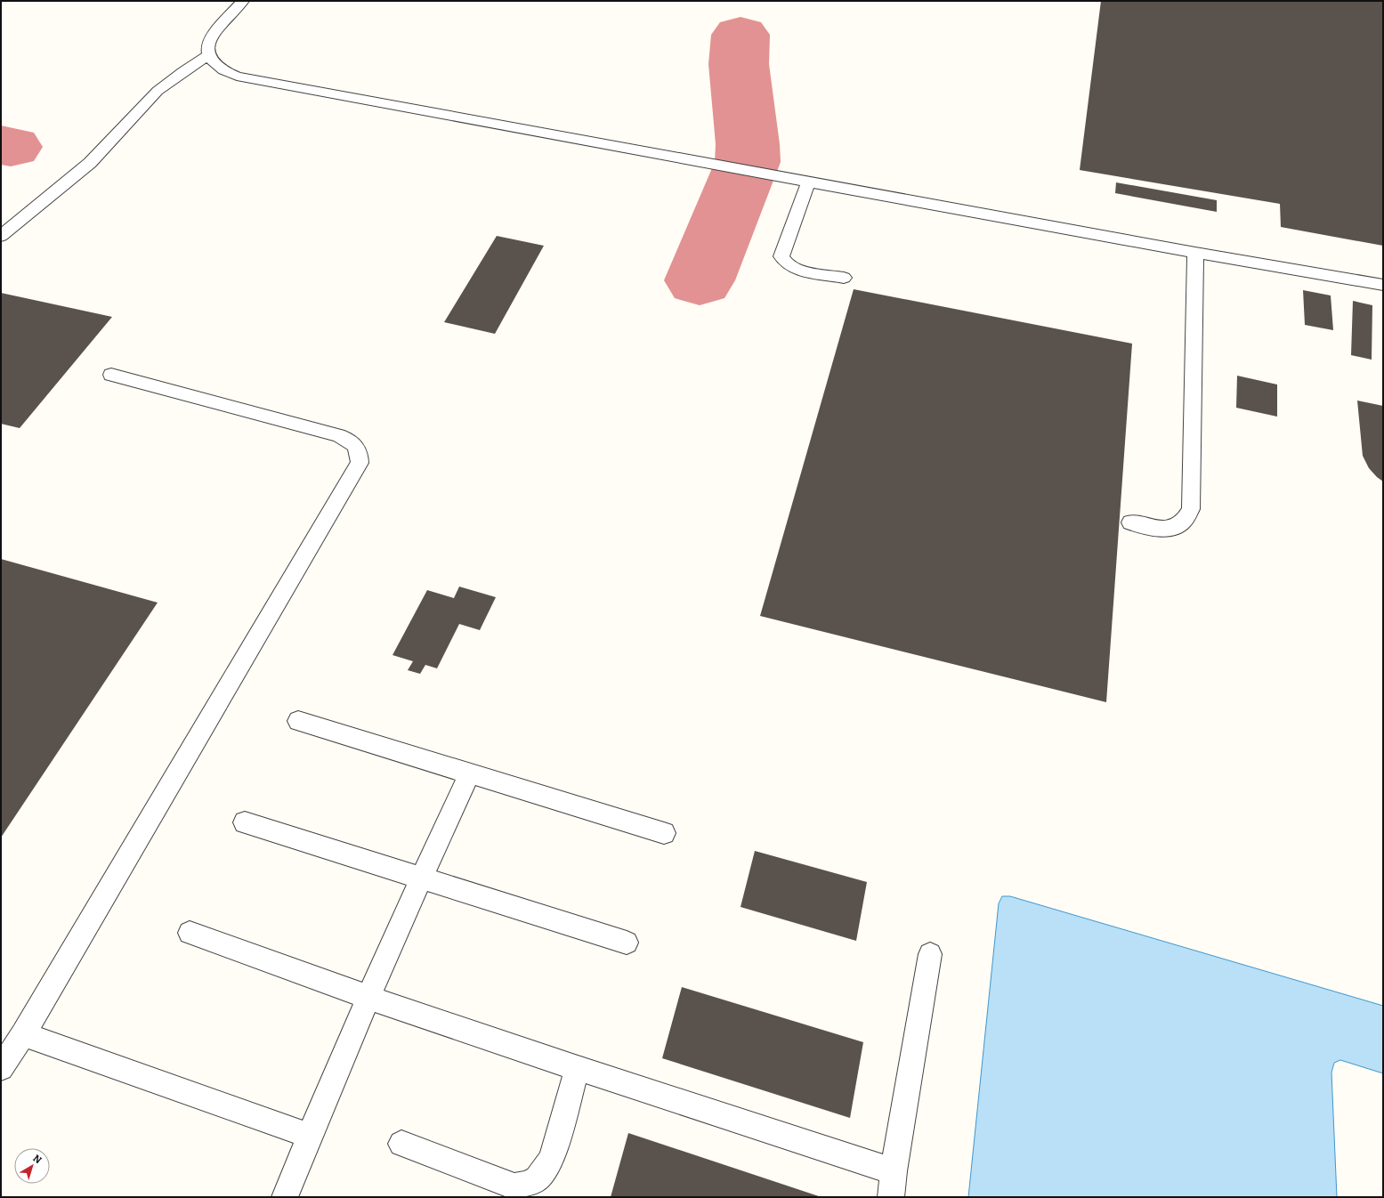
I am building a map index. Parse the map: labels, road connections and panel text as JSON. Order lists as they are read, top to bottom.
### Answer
{
  "north": "top right"
}
